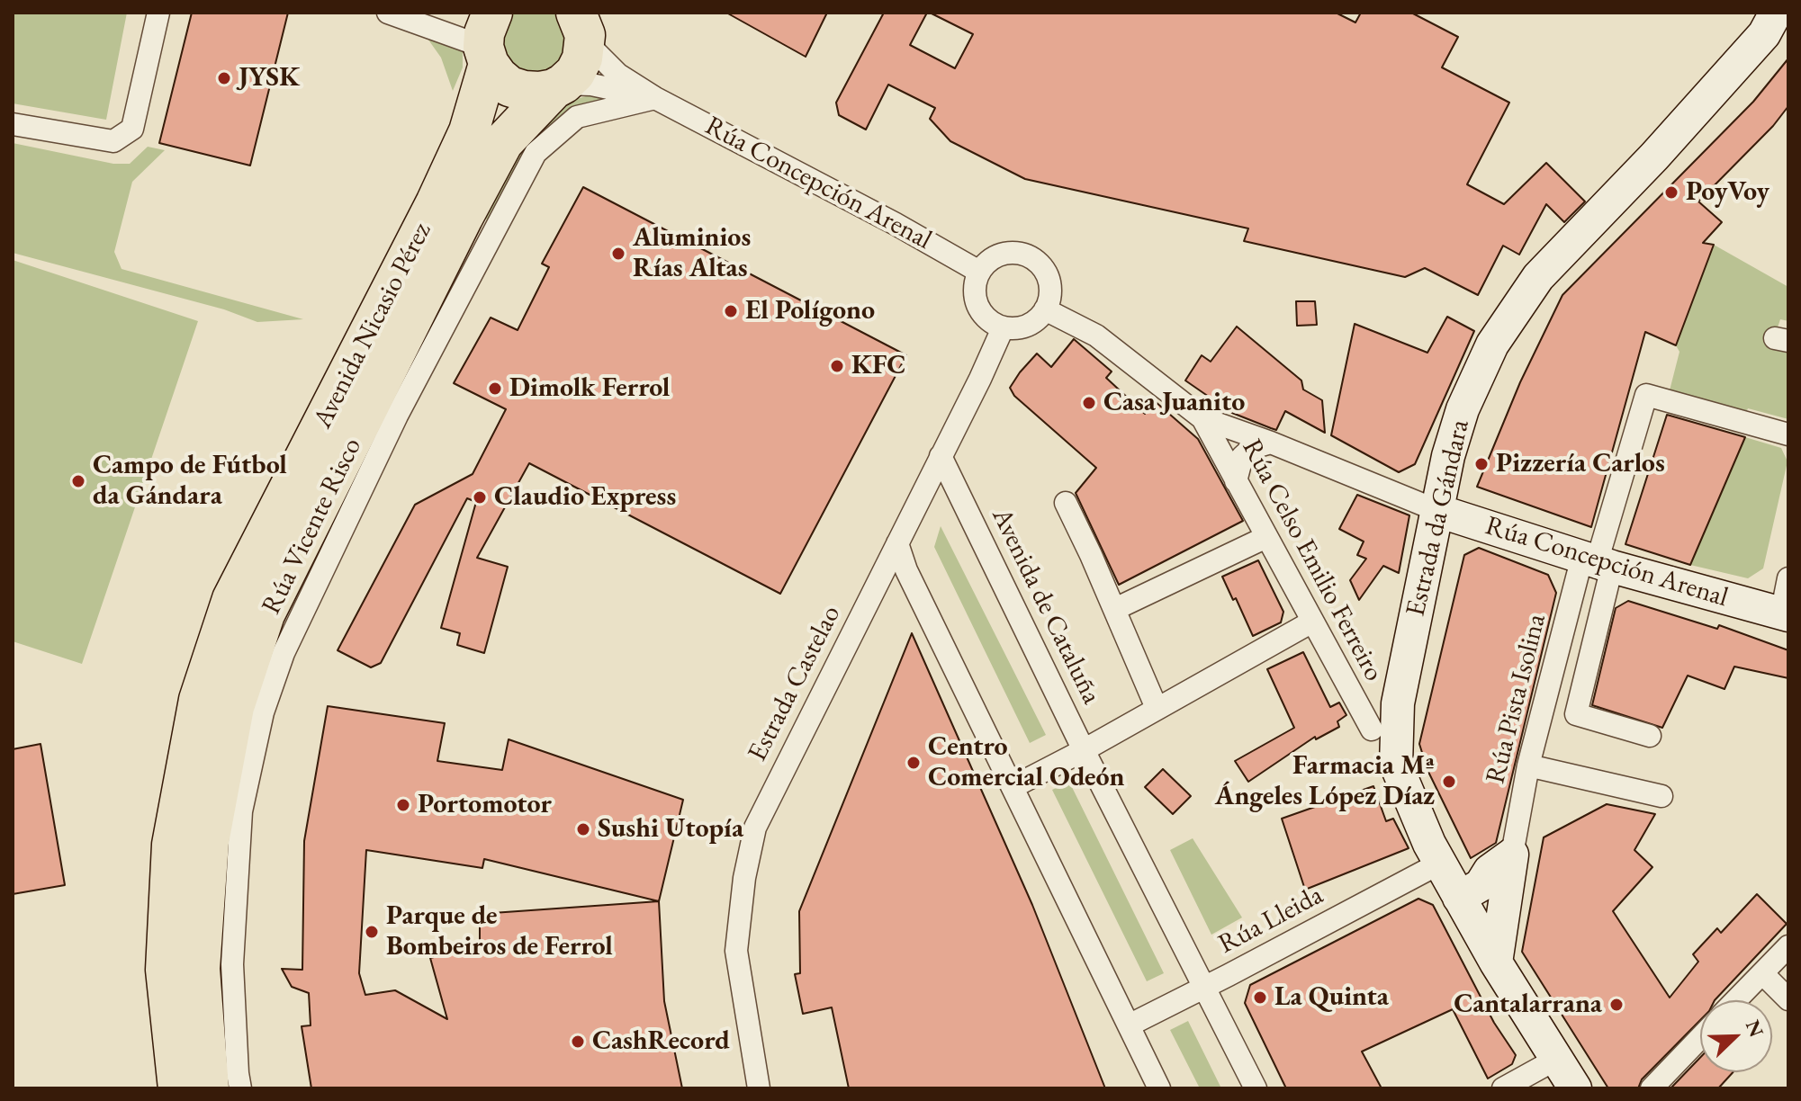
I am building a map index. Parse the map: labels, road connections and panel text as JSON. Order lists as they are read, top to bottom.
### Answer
{
  "streets": {
    "highway": ["Avenida Nicasio Pérez"],
    "street": [
      "Rúa Concepción Arenal",
      "Estrada da Gándara",
      "Rúa Vicente Risco",
      "Rúa Celso Emilio Ferreiro",
      "Avenida de Cataluña",
      "Estrada Castelao",
      "Rúa Pista Isolina",
      "Rúa Lleida"
    ]
  },
  "crossings": [
    ["Rúa Concepción Arenal", "Estrada da Gándara"],
    ["Rúa Concepción Arenal", "Rúa Vicente Risco"],
    ["Rúa Concepción Arenal", "Rúa Celso Emilio Ferreiro"],
    ["Rúa Concepción Arenal", "Estrada Castelao"],
    ["Rúa Concepción Arenal", "Rúa Pista Isolina"],
    ["Estrada da Gándara", "Rúa Lleida"],
    ["Avenida de Cataluña", "Estrada Castelao"],
    ["Avenida de Cataluña", "Rúa Lleida"]
  ],
  "places": [
    "JYSK",
    "PoyVoy",
    "Aluminios Rías Altas",
    "El Polígono",
    "KFC",
    "Dimolk Ferrol",
    "Casa Juanito",
    "Pizzería Carlos",
    "Campo de Fútbol da Gándara",
    "Claudio Express",
    "Centro Comercial Odeón",
    "Farmacia Mª Ángeles López Díaz",
    "Portomotor",
    "Sushi Utopía",
    "Parque de Bombeiros de Ferrol",
    "La Quinta",
    "Cantalarrana",
    "CashRecord"
  ],
  "north": "top right"
}
